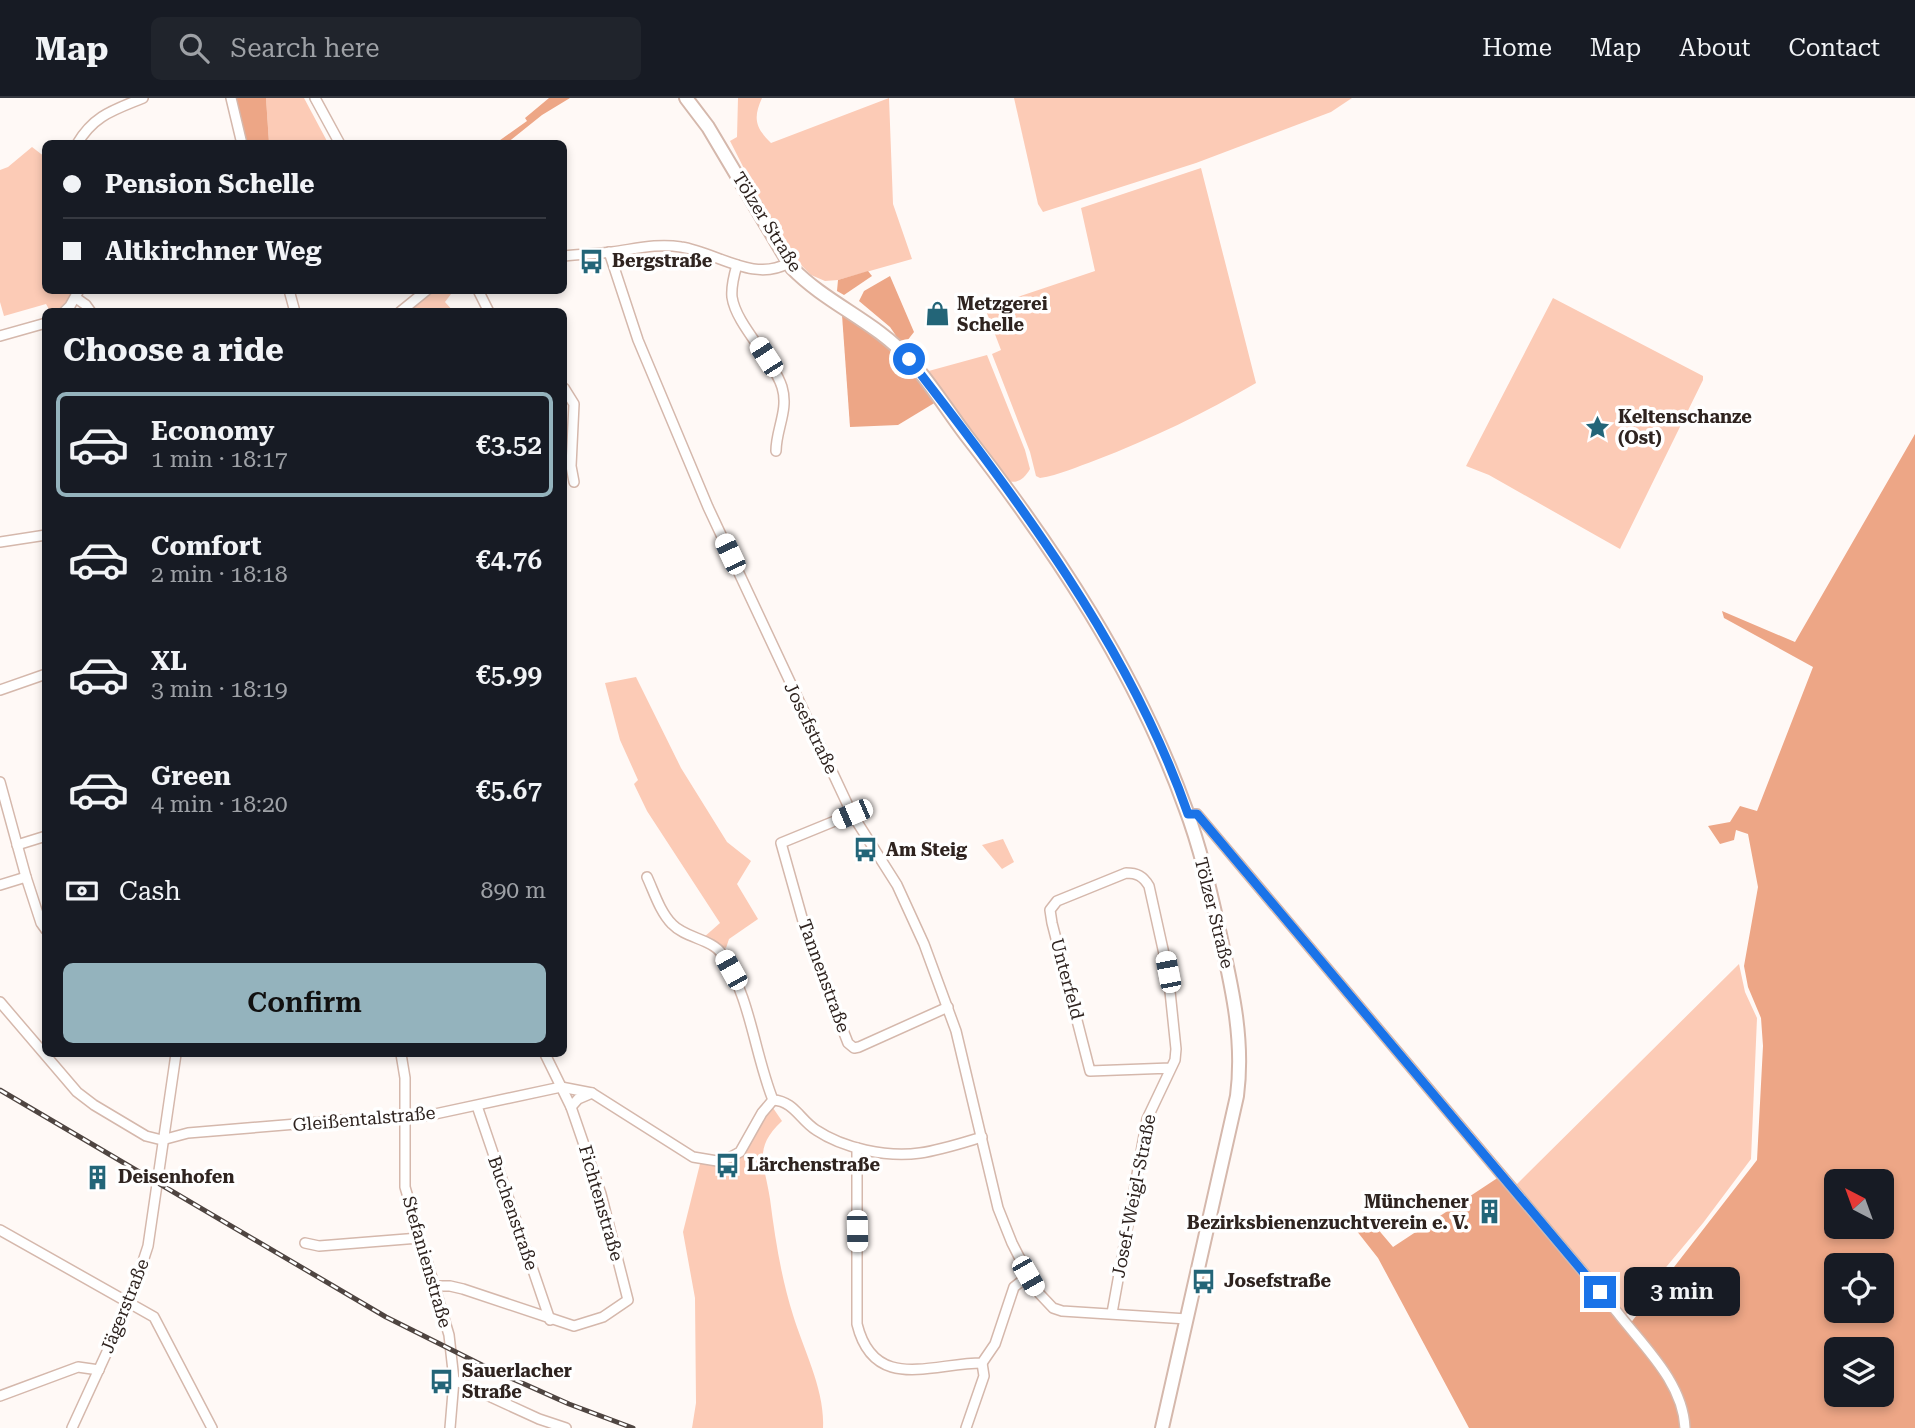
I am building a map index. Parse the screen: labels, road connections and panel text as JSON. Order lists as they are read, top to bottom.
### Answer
{
  "streets": {
    "main road": ["Tölzer Straße"],
    "street": [
      "Josefstraße",
      "Tannenstraße",
      "Unterfeld",
      "Gleißentalstraße",
      "Josef-Weigl-Straße",
      "Fichtenstraße",
      "Buchenstraße",
      "Stefanienstraße",
      "Jägerstraße"
    ]
  },
  "crossings": [
    ["Tölzer Straße", "Josefstraße"],
    ["Josefstraße", "Tannenstraße"],
    ["Josefstraße", "Josef-Weigl-Straße"],
    ["Unterfeld", "Josef-Weigl-Straße"],
    ["Gleißentalstraße", "Fichtenstraße"],
    ["Gleißentalstraße", "Buchenstraße"],
    ["Gleißentalstraße", "Stefanienstraße"],
    ["Gleißentalstraße", "Jägerstraße"],
    ["Fichtenstraße", "Buchenstraße"]
  ],
  "places": {
    "bus stop": [
      "Bergstraße",
      "Am Steig",
      "Lärchenstraße",
      "Josefstraße",
      "Sauerlacher Straße"
    ],
    "shop": ["Metzgerei Schelle"],
    "place": ["Keltenschanze (Ost)"],
    "building": ["Deisenhofen", "Münchener Bezirksbienenzuchtverein e. V."]
  },
  "north": "top left",
  "page": {
    "header": "Map",
    "search": "Search here",
    "nav": [
      "Home",
      "Map",
      "About",
      "Contact"
    ],
    "banner": ["Pension Schelle", "Altkirchner Weg"],
    "heading": "Choose a ride",
    "list": [
      {
        "name": "Economy",
        "note": "1 min · 18:17",
        "value": "€3.52"
      },
      {
        "name": "Comfort",
        "note": "2 min · 18:18",
        "value": "€4.76"
      },
      {
        "name": "XL",
        "note": "3 min · 18:19",
        "value": "€5.99"
      },
      {
        "name": "Green",
        "note": "4 min · 18:20",
        "value": "€5.67"
      }
    ],
    "pay": ["Cash", "890 m"],
    "buttons": "Confirm",
    "bubble": "3 min"
  }
}
